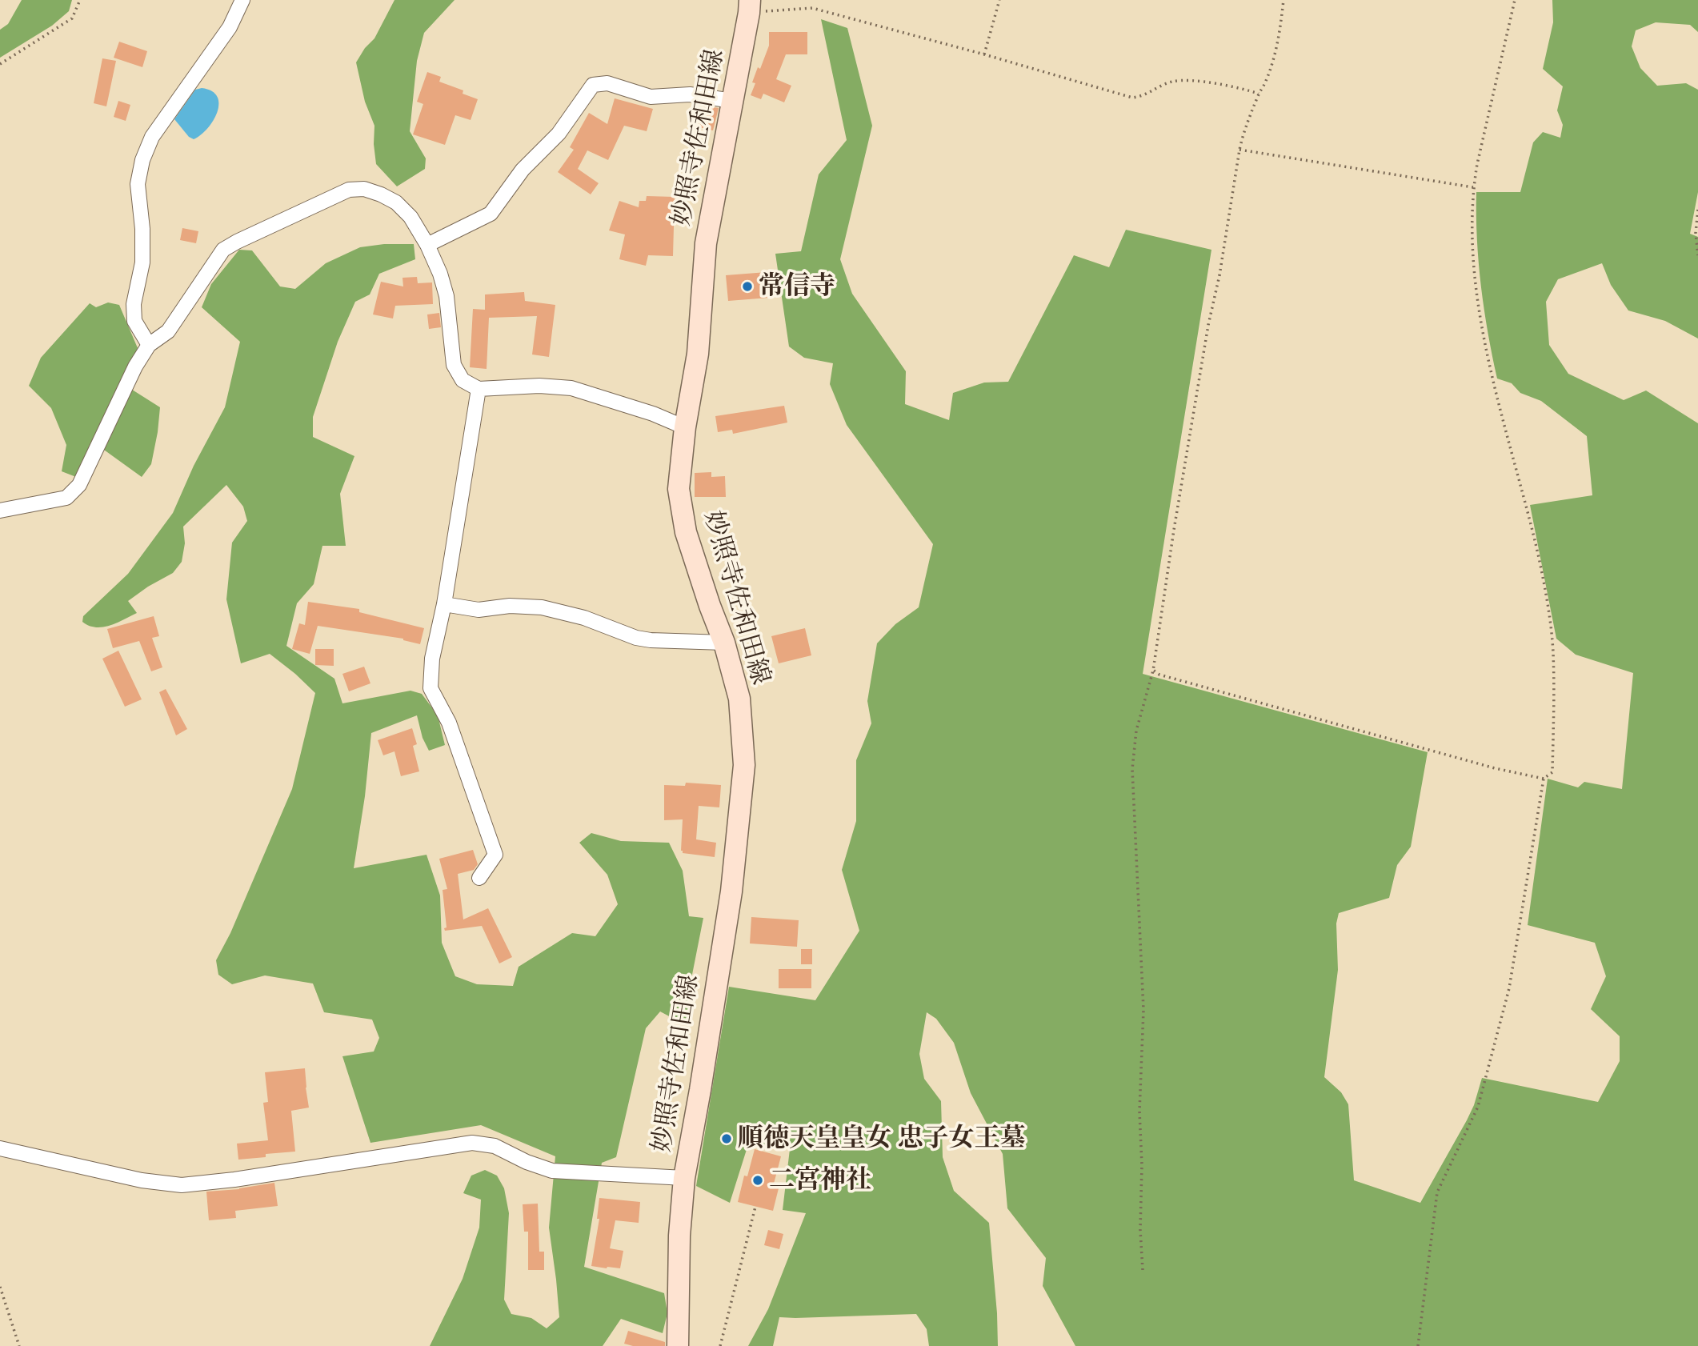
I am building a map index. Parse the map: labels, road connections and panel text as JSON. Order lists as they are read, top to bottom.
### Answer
{
  "streets": {
    "main road": ["妙照寺佐和田線"]
  },
  "places": ["常信寺", "順徳天皇皇女 忠子女王墓", "二宮神社"]
}
